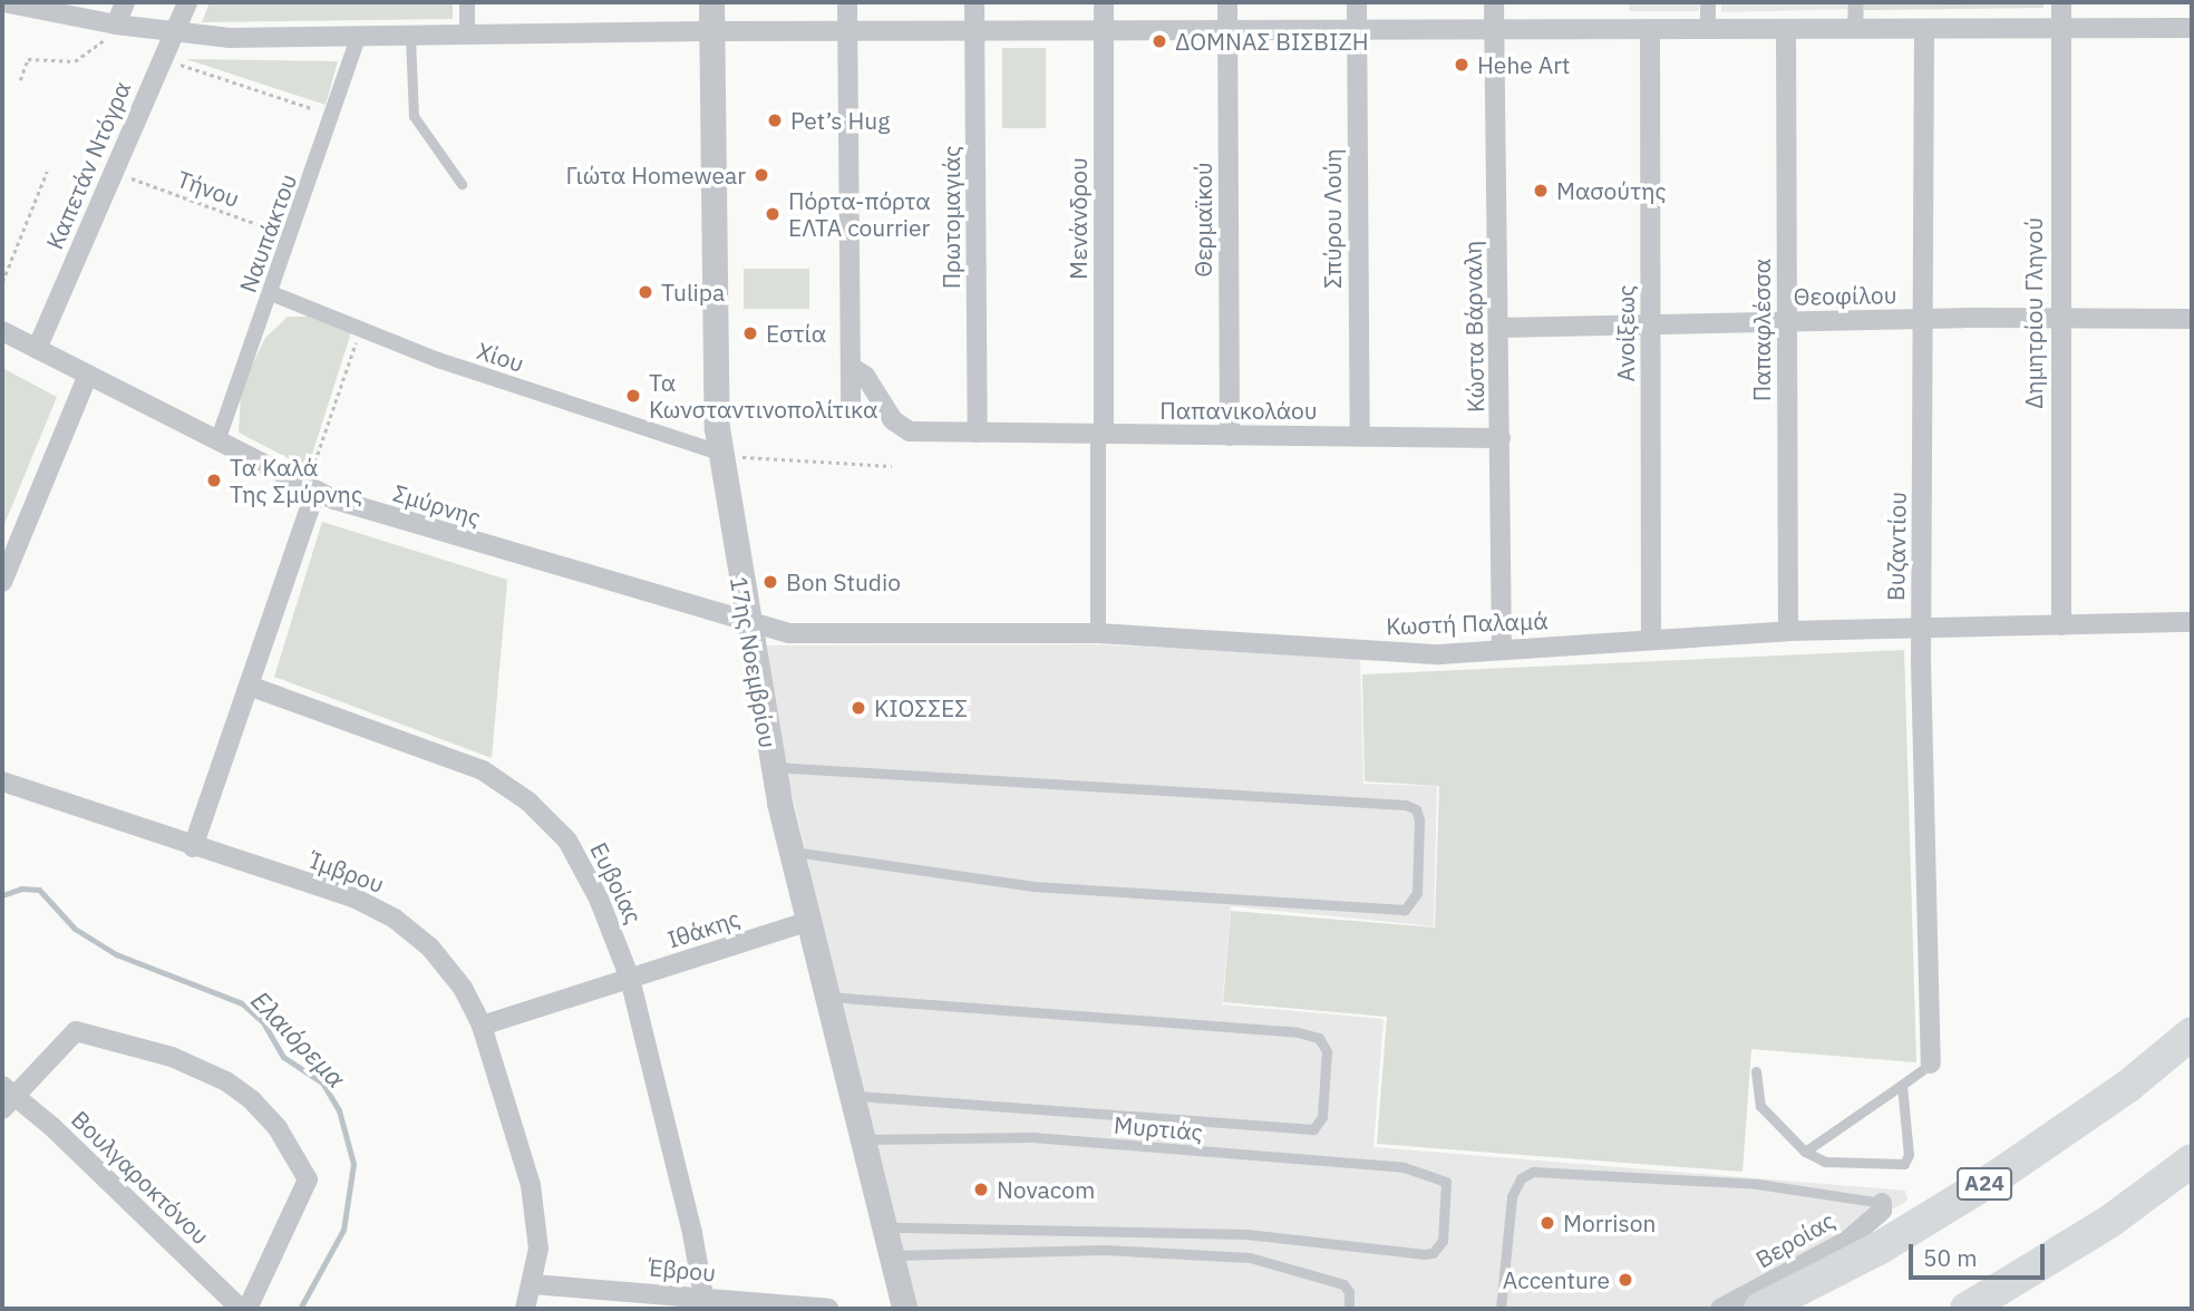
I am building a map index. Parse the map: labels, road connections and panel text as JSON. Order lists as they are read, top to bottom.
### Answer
{
  "streets": {
    "highway": ["Α24"],
    "street": [
      "Καπετάν Ντόγρα",
      "Πρωτομαγιάς",
      "Μενάνδρου",
      "Σπύρου Λούη",
      "Θερμαϊκού",
      "Ναυπάκτου",
      "Θεοφίλου",
      "Δημητρίου Γληνού",
      "Κώστα Βάρναλη",
      "Παπαφλέσσα",
      "Ανοίξεως",
      "Χίου",
      "Παπανικολάου",
      "Σμύρνης",
      "Βυζαντίου",
      "Κωστή Παλαμά",
      "17ης Νοεμβρίου",
      "Ίμβρου",
      "Ευβοίας",
      "Ιθάκης",
      "Βουλγαροκτόνου",
      "Βεροίας",
      "Έβρου"
    ],
    "lane": ["Μυρτιάς"],
    "path": ["Τήνου"]
  },
  "crossings": [
    ["Καπετάν Ντόγρα", "Τήνου"],
    ["Καπετάν Ντόγρα", "Σμύρνης"],
    ["Τήνου", "Ναυπάκτου"],
    ["Πρωτομαγιάς", "Παπανικολάου"],
    ["Μενάνδρου", "Παπανικολάου"],
    ["Μενάνδρου", "Κωστή Παλαμά"],
    ["Σπύρου Λούη", "Παπανικολάου"],
    ["Θερμαϊκού", "Παπανικολάου"],
    ["Ναυπάκτου", "Χίου"],
    ["Ναυπάκτου", "Σμύρνης"],
    ["Θεοφίλου", "Δημητρίου Γληνού"],
    ["Θεοφίλου", "Κώστα Βάρναλη"],
    ["Θεοφίλου", "Παπαφλέσσα"],
    ["Θεοφίλου", "Ανοίξεως"],
    ["Θεοφίλου", "Βυζαντίου"],
    ["Δημητρίου Γληνού", "Κωστή Παλαμά"],
    ["Κώστα Βάρναλη", "Παπανικολάου"],
    ["Κώστα Βάρναλη", "Κωστή Παλαμά"],
    ["Παπαφλέσσα", "Κωστή Παλαμά"],
    ["Ανοίξεως", "Κωστή Παλαμά"],
    ["Χίου", "17ης Νοεμβρίου"],
    ["Σμύρνης", "Κωστή Παλαμά"],
    ["Σμύρνης", "17ης Νοεμβρίου"],
    ["Βυζαντίου", "Κωστή Παλαμά"],
    ["Κωστή Παλαμά", "17ης Νοεμβρίου"],
    ["17ης Νοεμβρίου", "Ιθάκης"],
    ["17ης Νοεμβρίου", "Μυρτιάς"],
    ["Ίμβρου", "Ιθάκης"],
    ["Ίμβρου", "Έβρου"],
    ["Ευβοίας", "Ιθάκης"],
    ["Ευβοίας", "Έβρου"]
  ],
  "water": ["Ελαιόρεμα"],
  "places": [
    "ΔΟΜΝΑΣ ΒΙΣΒΙΖΗ",
    "Hehe Art",
    "Pet’s Hug",
    "Γιώτα Homewear",
    "Μασούτης",
    "Πόρτα-πόρτα ΕΛΤΑ courrier",
    "Tulipa",
    "Εστία",
    "Τα Κωνσταντινοπολίτικα",
    "Τα Καλά Της Σμύρνης",
    "Bon Studio",
    "ΚΙΟΣΣΕΣ",
    "Novacom",
    "Morrison",
    "Accenture"
  ],
  "scale_bar": "50 m"
}
